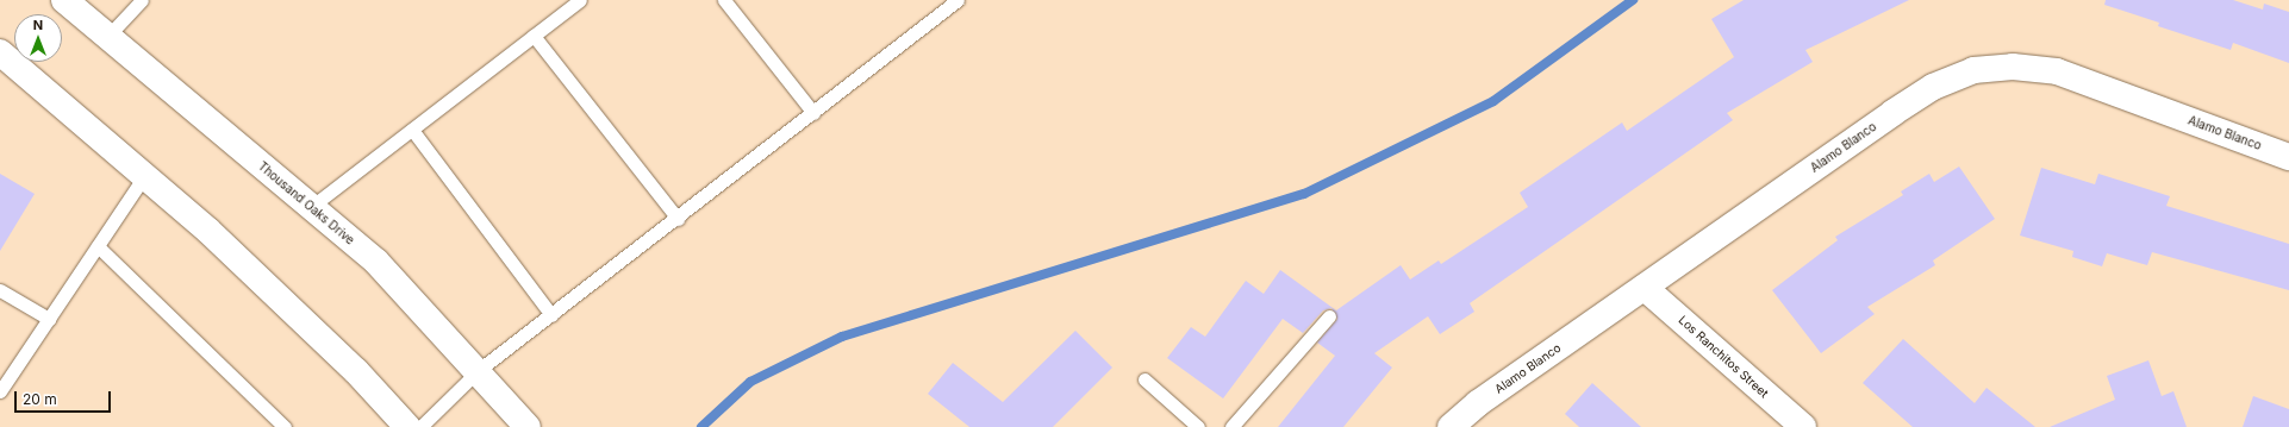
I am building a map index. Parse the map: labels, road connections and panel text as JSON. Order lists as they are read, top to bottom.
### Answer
{
  "streets": {
    "main road": ["Alamo Blanco", "Thousand Oaks Drive", "Los Ranchitos Street"]
  },
  "crossings": [
    ["Alamo Blanco", "Los Ranchitos Street"]
  ],
  "scale_bar": "20 m",
  "north": "top"
}
